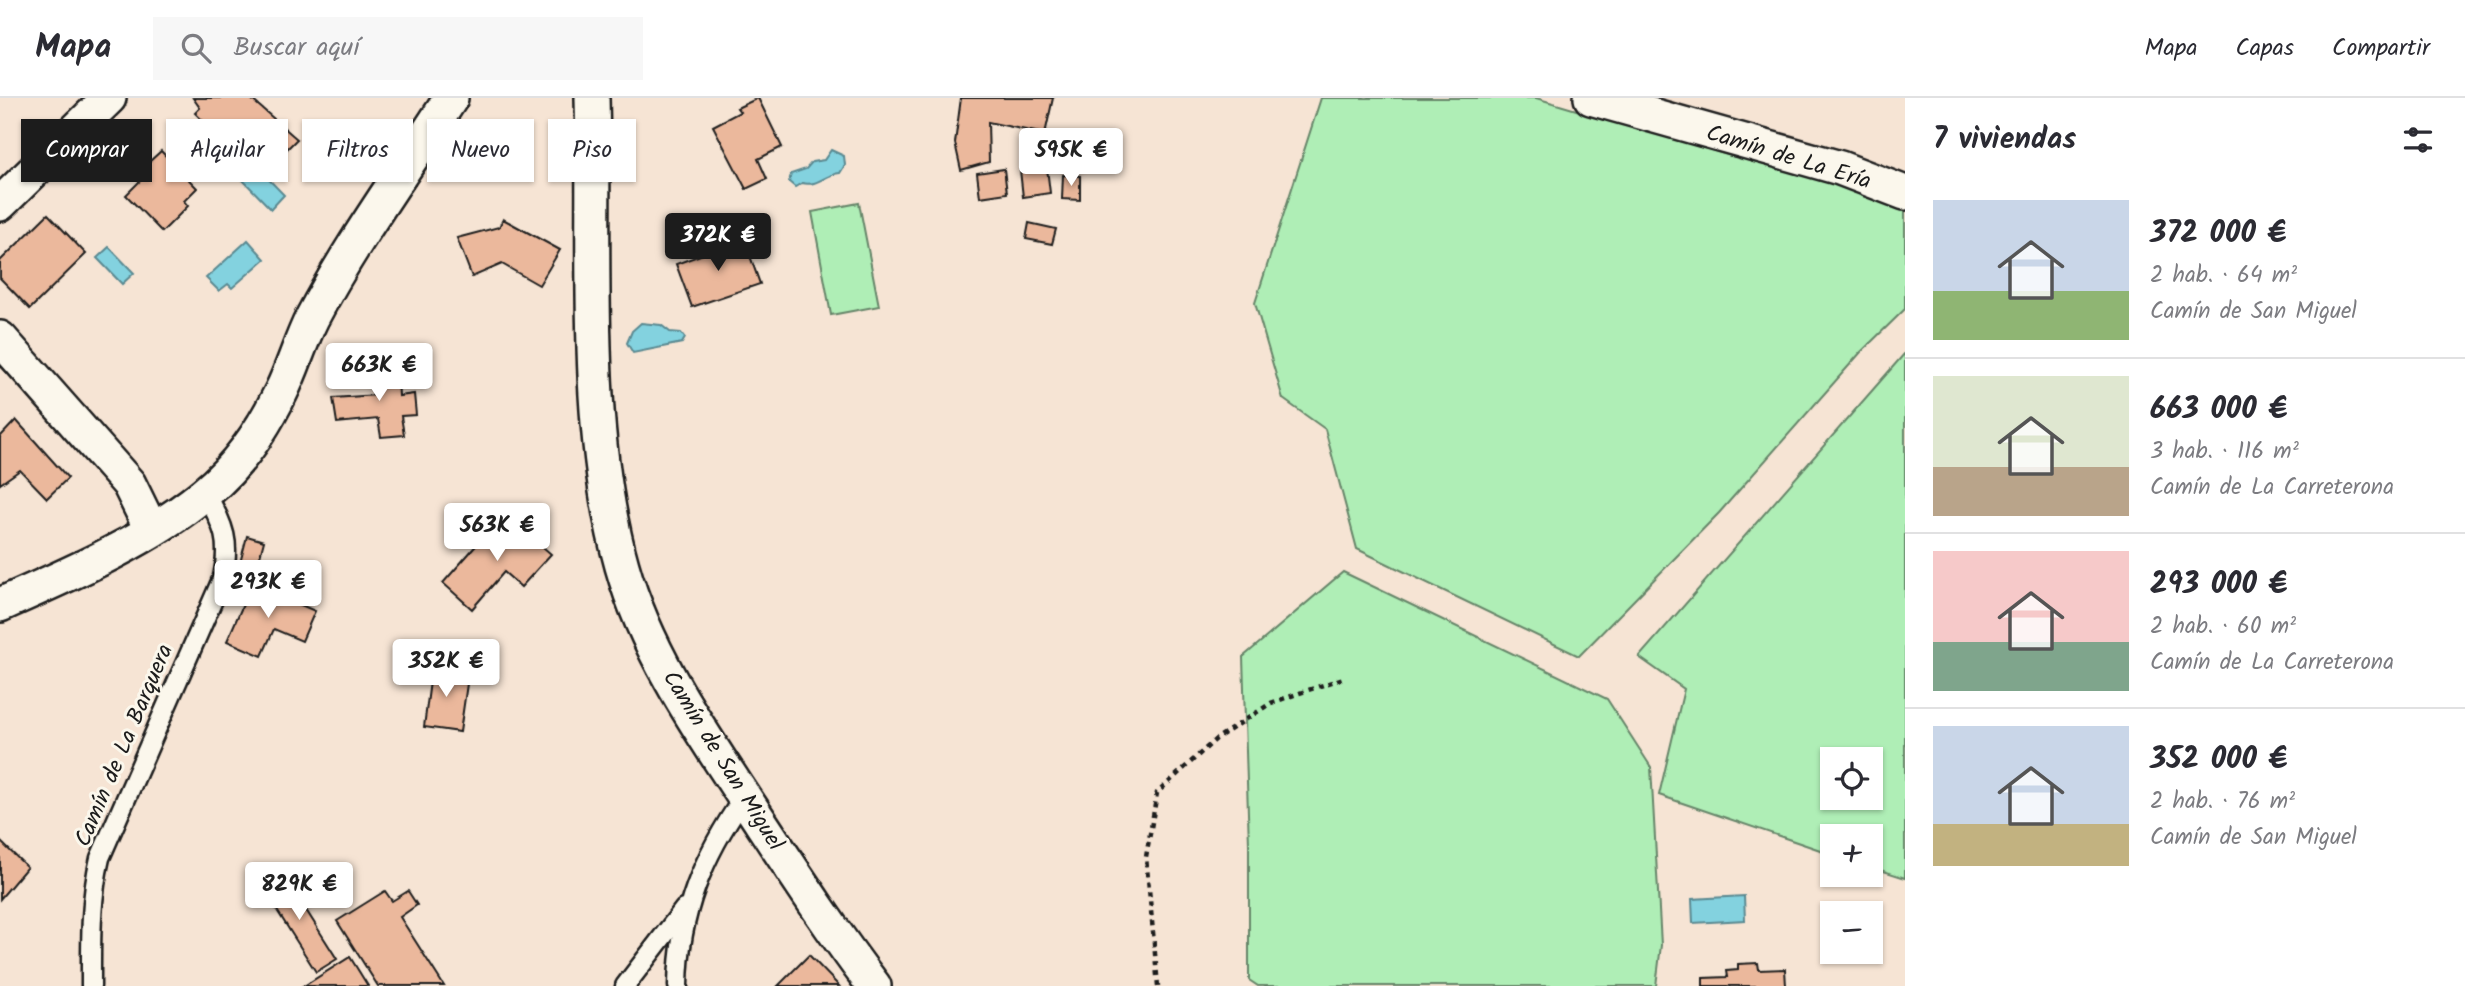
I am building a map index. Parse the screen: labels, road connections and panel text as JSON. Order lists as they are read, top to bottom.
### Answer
{
  "streets": {
    "street": ["Camín de La Ería", "Camín de San Miguel"],
    "lane": ["Camín de La Barquera"]
  },
  "page": {
    "header": "Mapa",
    "search": "Buscar aquí",
    "nav": ["Mapa", "Capas", "Compartir"],
    "heading": "7 viviendas",
    "chip": [
      "Comprar",
      "Alquilar",
      "Filtros",
      "Nuevo",
      "Piso"
    ],
    "price": [
      "595K €",
      "372K €",
      "663K €",
      "563K €",
      "293K €",
      "352K €",
      "829K €"
    ],
    "list": [
      {
        "name": "372 000 €",
        "note": "2 hab. · 64 m² · Camín de San Miguel"
      },
      {
        "name": "663 000 €",
        "note": "3 hab. · 116 m² · Camín de La Carreterona"
      },
      {
        "name": "293 000 €",
        "note": "2 hab. · 60 m² · Camín de La Carreterona"
      },
      {
        "name": "352 000 €",
        "note": "2 hab. · 76 m² · Camín de San Miguel"
      }
    ],
    "map_buttons": ["+", "−"]
  }
}
